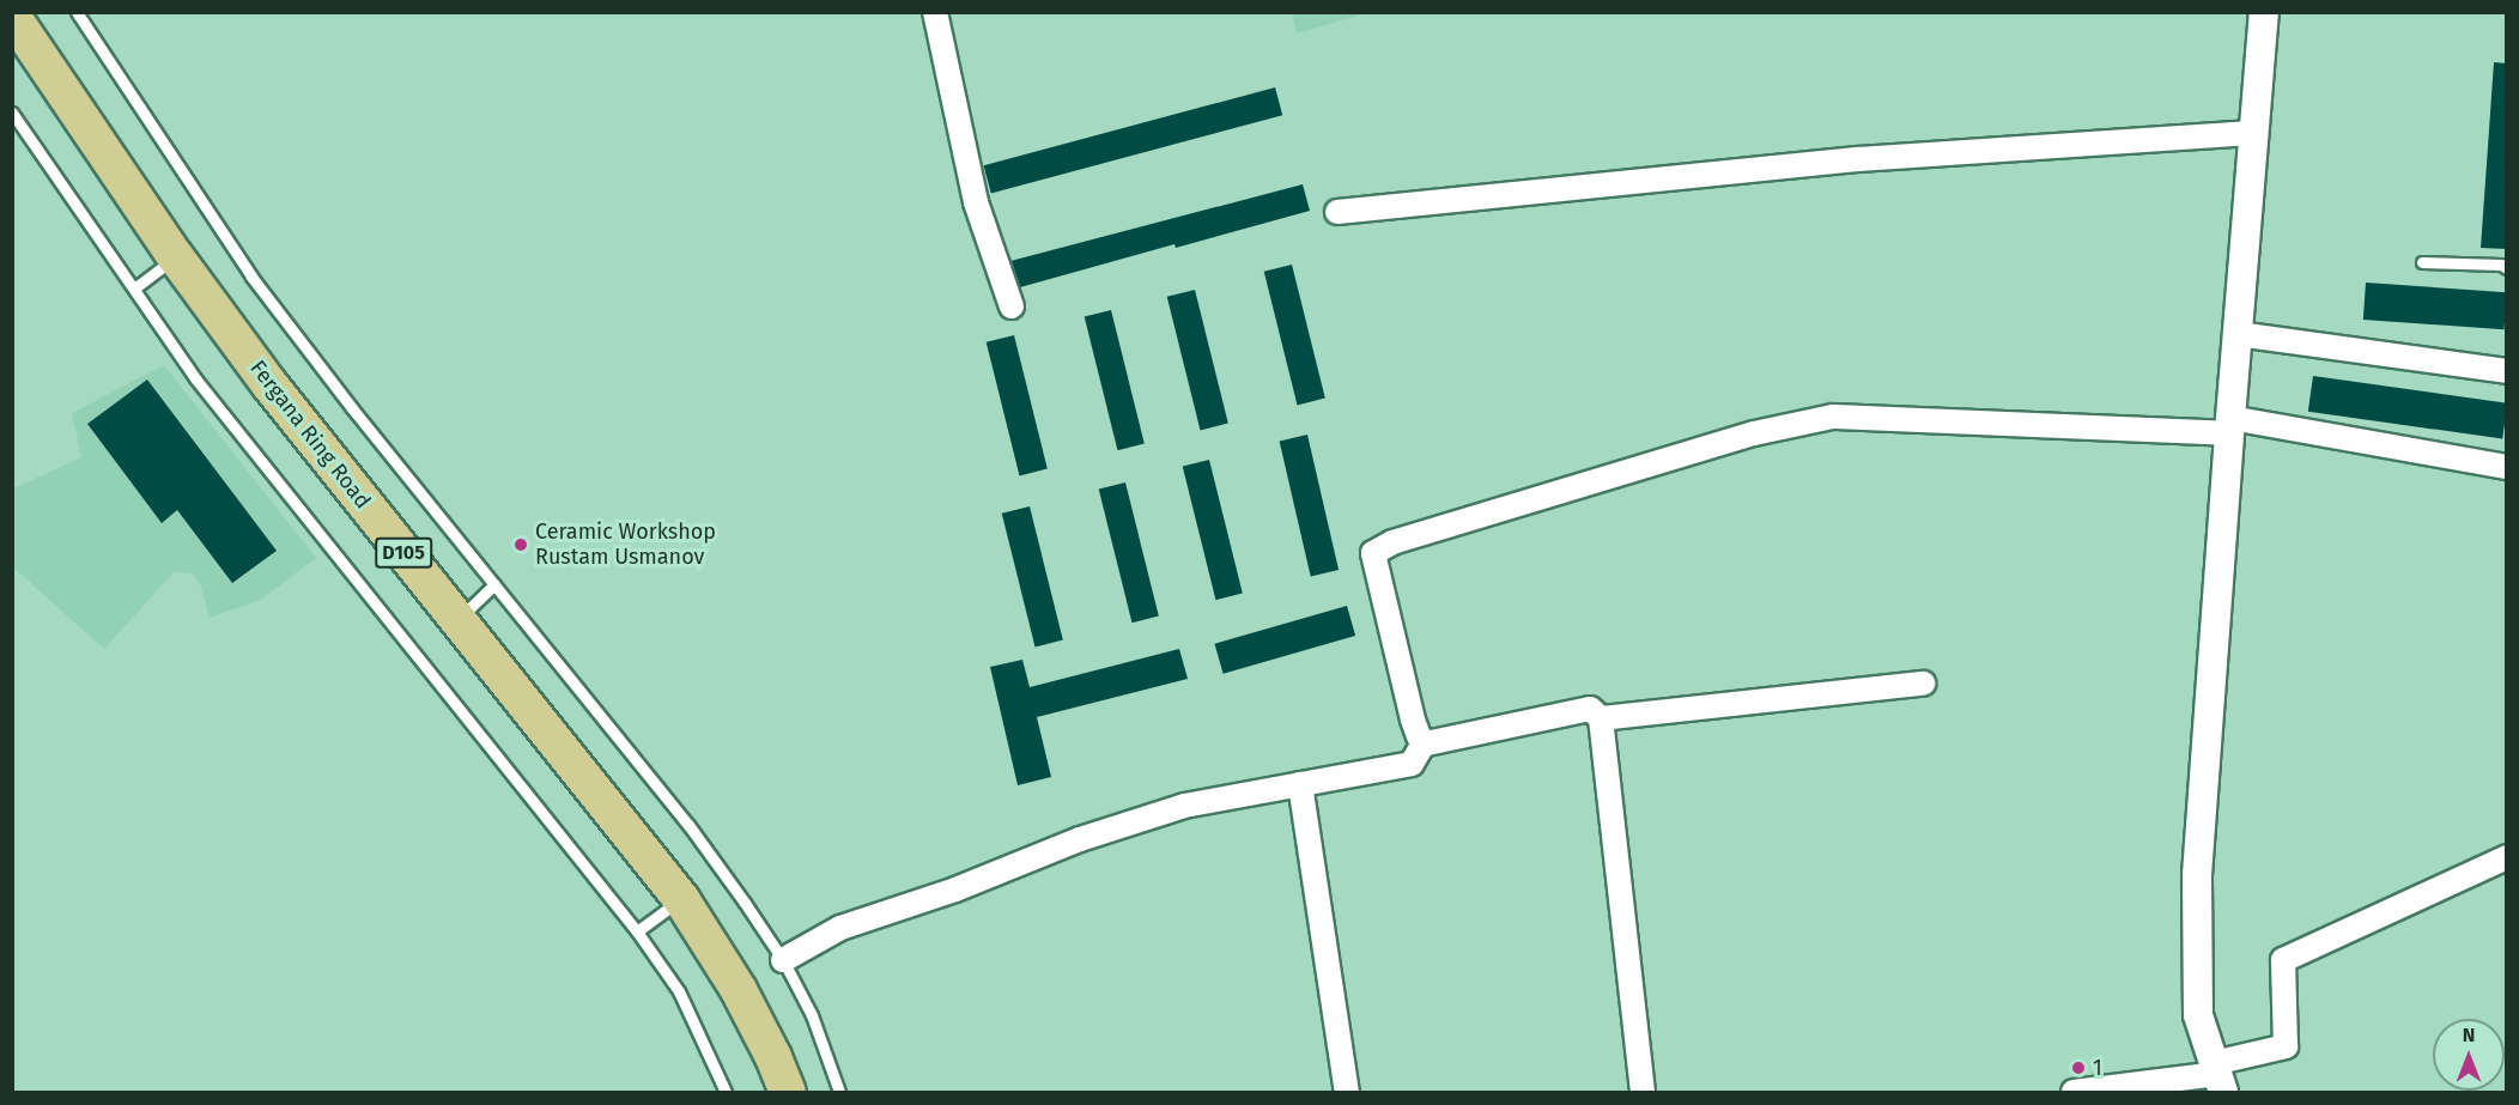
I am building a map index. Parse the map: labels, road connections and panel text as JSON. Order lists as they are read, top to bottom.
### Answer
{
  "streets": {
    "main road": ["Fergana Ring Road", "D105"]
  },
  "places": ["Ceramic Workshop Rustam Usmanov", "1"],
  "north": "top"
}
